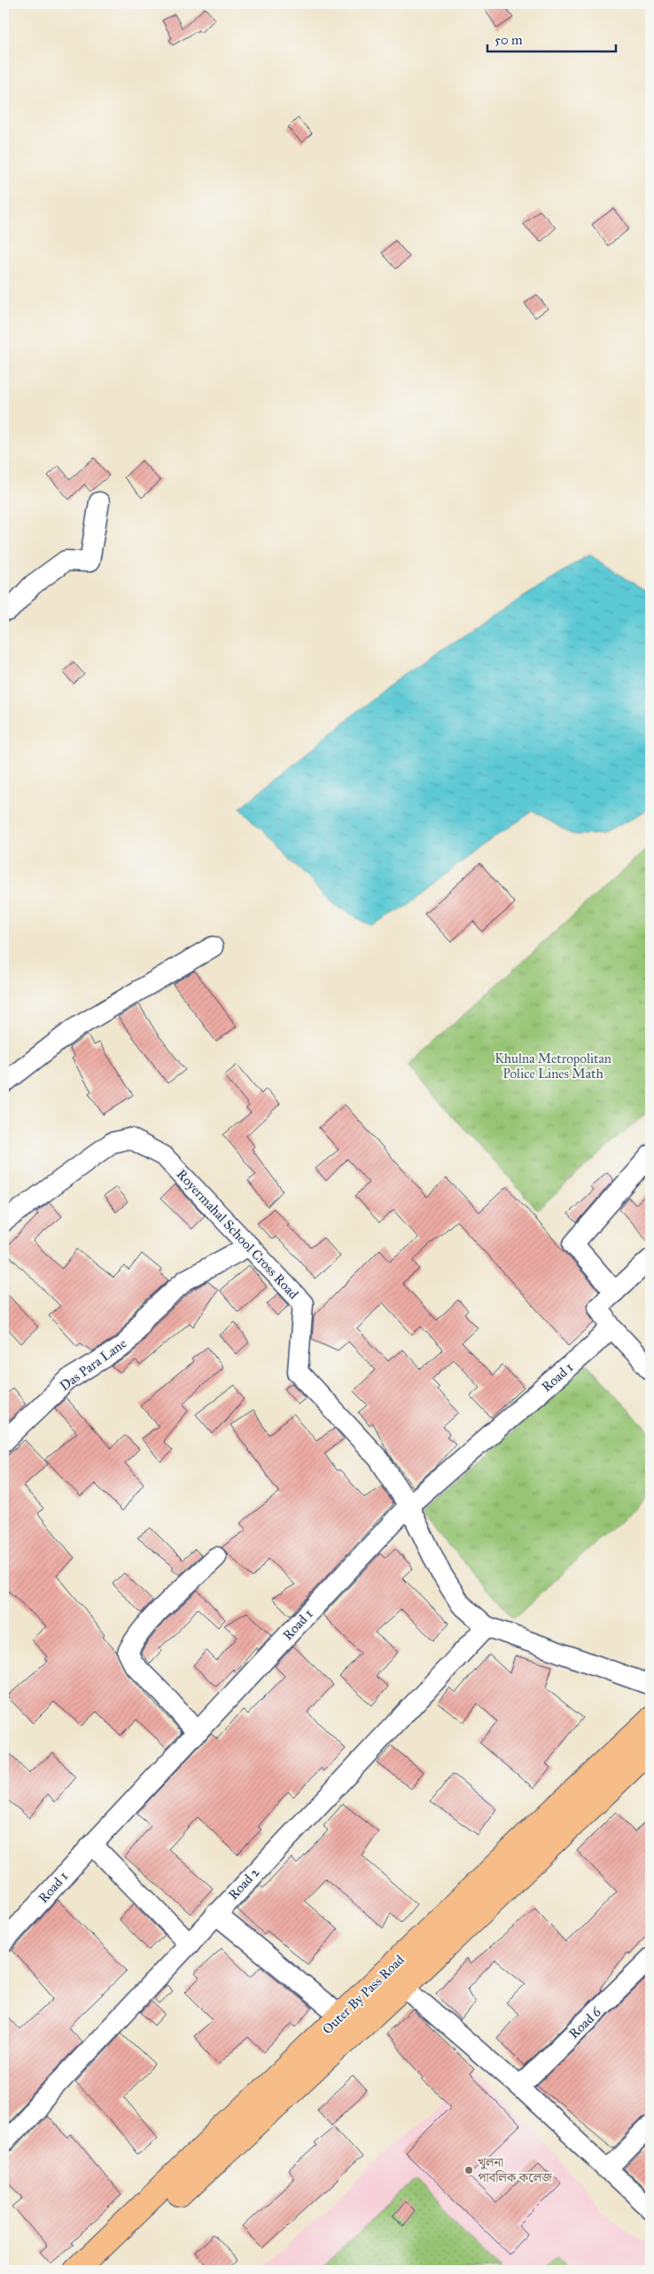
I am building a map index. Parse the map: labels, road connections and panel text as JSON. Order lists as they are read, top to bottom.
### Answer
{
  "streets": {
    "main road": ["Outer By Pass Road"],
    "street": [
      "Royermahal School Cross Road",
      "Das Para Lane",
      "Road 1",
      "Road 2",
      "Road 6"
    ]
  },
  "crossings": [
    ["Royermahal School Cross Road", "Das Para Lane"],
    ["Royermahal School Cross Road", "Road 1"],
    ["Royermahal School Cross Road", "Road 2"]
  ],
  "parks": ["Khulna Metropolitan Police Lines Math"],
  "places": ["খুলনা পাবলিক কলেজ"],
  "scale_bar": "50 m"
}
